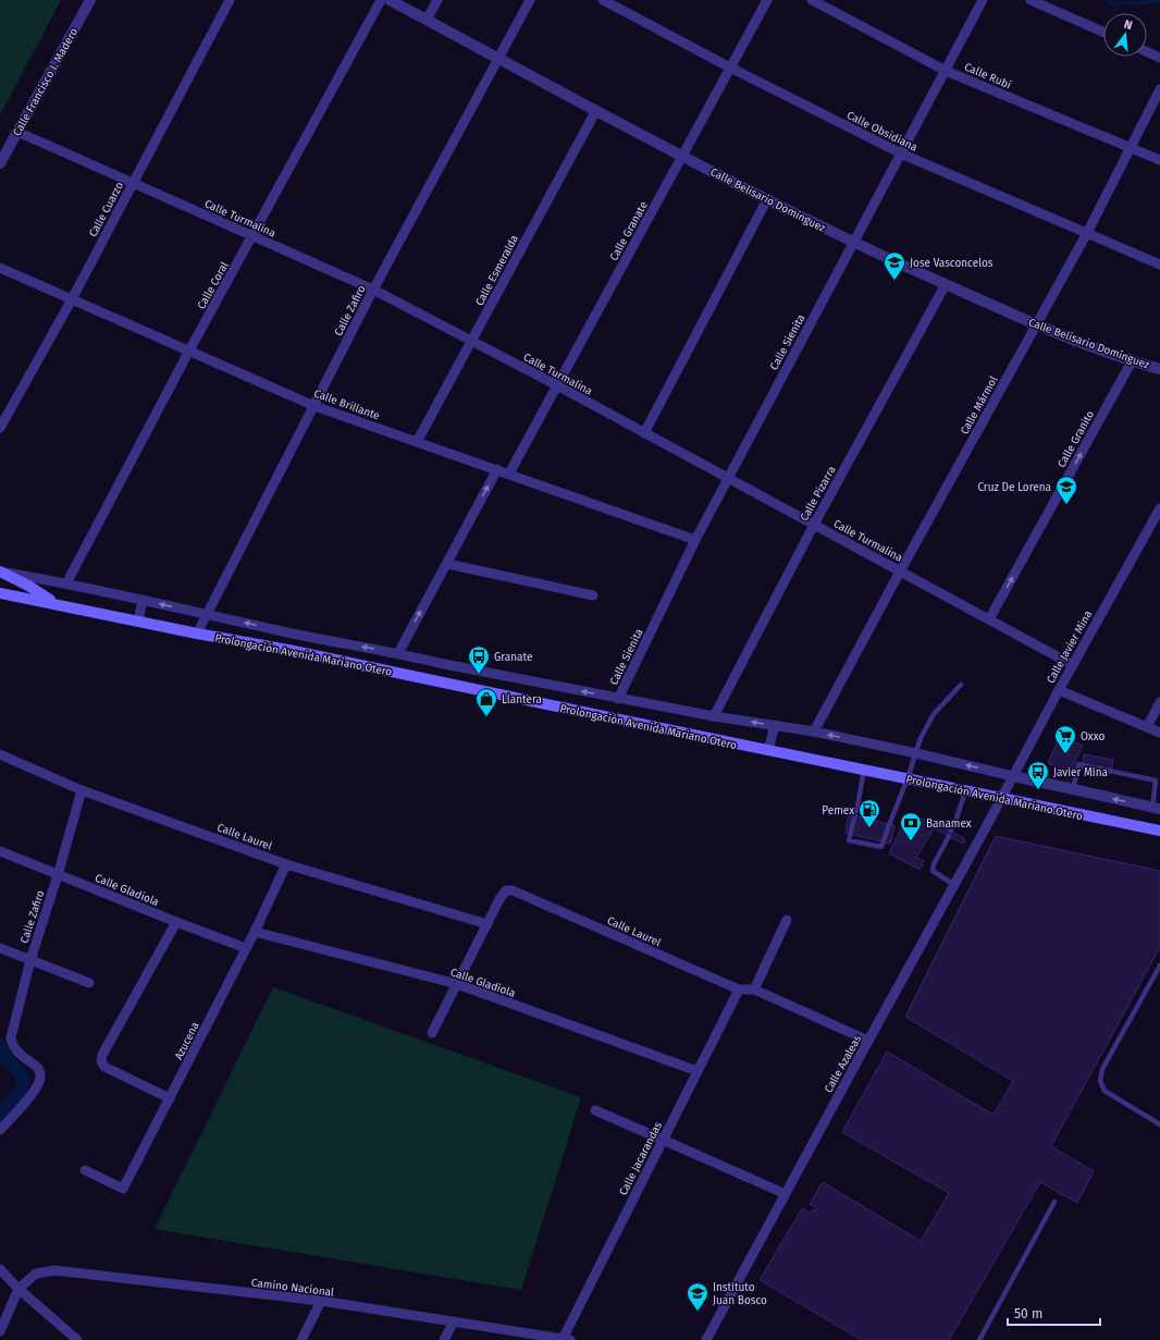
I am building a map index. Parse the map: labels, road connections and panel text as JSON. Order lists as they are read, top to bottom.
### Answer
{
  "streets": {
    "main road": ["Prolongación Avenida Mariano Otero"],
    "street": [
      "Calle Rubí",
      "Calle Francisco I. Madero",
      "Calle Obsidiana",
      "Calle Belisario Domínguez",
      "Calle Cuarzo",
      "Calle Turmalina",
      "Calle Granate",
      "Calle Esmeralda",
      "Calle Coral",
      "Calle Zafiro",
      "Calle Sienita",
      "Calle Brillante",
      "Calle Mármol",
      "Calle Granito",
      "Calle Pizarra",
      "Calle Javier Mina",
      "Calle Laurel",
      "Calle Gladiola",
      "Azucena",
      "Calle Azaleas",
      "Calle Jacarandas",
      "Camino Nacional"
    ]
  },
  "crossings": [
    ["Calle Rubí", "Calle Sienita"],
    ["Calle Rubí", "Calle Mármol"],
    ["Calle Francisco I. Madero", "Calle Turmalina"],
    ["Calle Obsidiana", "Calle Granate"],
    ["Calle Obsidiana", "Calle Sienita"],
    ["Calle Obsidiana", "Calle Mármol"],
    ["Calle Belisario Domínguez", "Calle Granate"],
    ["Calle Belisario Domínguez", "Calle Esmeralda"],
    ["Calle Belisario Domínguez", "Calle Zafiro"],
    ["Calle Belisario Domínguez", "Calle Sienita"],
    ["Calle Belisario Domínguez", "Calle Mármol"],
    ["Calle Belisario Domínguez", "Calle Granito"],
    ["Calle Belisario Domínguez", "Calle Pizarra"],
    ["Calle Cuarzo", "Calle Turmalina"],
    ["Calle Cuarzo", "Calle Brillante"],
    ["Calle Turmalina", "Calle Granate"],
    ["Calle Turmalina", "Calle Esmeralda"],
    ["Calle Turmalina", "Calle Coral"],
    ["Calle Turmalina", "Calle Zafiro"],
    ["Calle Turmalina", "Calle Sienita"],
    ["Calle Turmalina", "Calle Mármol"],
    ["Calle Turmalina", "Calle Granito"],
    ["Calle Turmalina", "Calle Pizarra"],
    ["Calle Turmalina", "Calle Javier Mina"],
    ["Calle Granate", "Calle Brillante"],
    ["Calle Esmeralda", "Calle Brillante"],
    ["Calle Coral", "Calle Brillante"],
    ["Calle Zafiro", "Calle Brillante"],
    ["Calle Zafiro", "Prolongación Avenida Mariano Otero"],
    ["Calle Zafiro", "Calle Laurel"],
    ["Calle Zafiro", "Calle Gladiola"],
    ["Calle Sienita", "Calle Brillante"],
    ["Calle Sienita", "Prolongación Avenida Mariano Otero"],
    ["Calle Mármol", "Prolongación Avenida Mariano Otero"],
    ["Calle Pizarra", "Prolongación Avenida Mariano Otero"],
    ["Calle Javier Mina", "Prolongación Avenida Mariano Otero"],
    ["Calle Javier Mina", "Calle Azaleas"],
    ["Prolongación Avenida Mariano Otero", "Calle Azaleas"],
    ["Calle Laurel", "Azucena"],
    ["Calle Laurel", "Calle Azaleas"],
    ["Calle Laurel", "Calle Jacarandas"],
    ["Calle Gladiola", "Azucena"],
    ["Calle Gladiola", "Calle Jacarandas"],
    ["Calle Jacarandas", "Camino Nacional"]
  ],
  "one_way": ["Calle Granito"],
  "places": {
    "school or university": ["Jose Vasconcelos", "Cruz De Lorena", "Instituto Juan Bosco"],
    "bus stop": ["Granate", "Javier Mina"],
    "shop": ["Llantera"],
    "supermarket": ["Oxxo"],
    "fuel station": ["Pemex"],
    "bank": ["Banamex"]
  },
  "scale_bar": "50 m",
  "north": "top"
}
